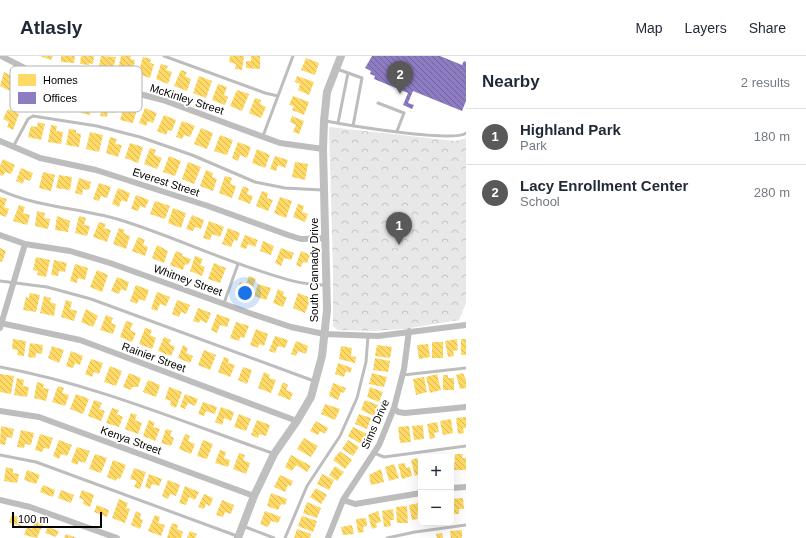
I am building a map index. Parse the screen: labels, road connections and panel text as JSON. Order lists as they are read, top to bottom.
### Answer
{
  "streets": {
    "street": [
      "McKinley Street",
      "Everest Street",
      "South Cannady Drive",
      "Whitney Street",
      "Rainier Street",
      "Sims Drive",
      "Kenya Street"
    ]
  },
  "crossings": [
    ["McKinley Street", "South Cannady Drive"],
    ["Everest Street", "South Cannady Drive"],
    ["South Cannady Drive", "Whitney Street"],
    ["South Cannady Drive", "Rainier Street"],
    ["South Cannady Drive", "Kenya Street"],
    ["Whitney Street", "Sims Drive"]
  ],
  "legend": ["Homes", "Offices"],
  "scale_bar": "100 m",
  "page": {
    "header": "Atlasly",
    "nav": ["Map", "Layers", "Share"],
    "heading": ["Nearby", "2 results"],
    "pins": ["2", "1"],
    "list": [
      {
        "mark": "1",
        "name": "Highland Park",
        "note": "Park",
        "value": "180 m"
      },
      {
        "mark": "2",
        "name": "Lacy Enrollment Center",
        "note": "School",
        "value": "280 m"
      }
    ],
    "map_buttons": ["+", "−"],
    "scale": "100 m"
  }
}
